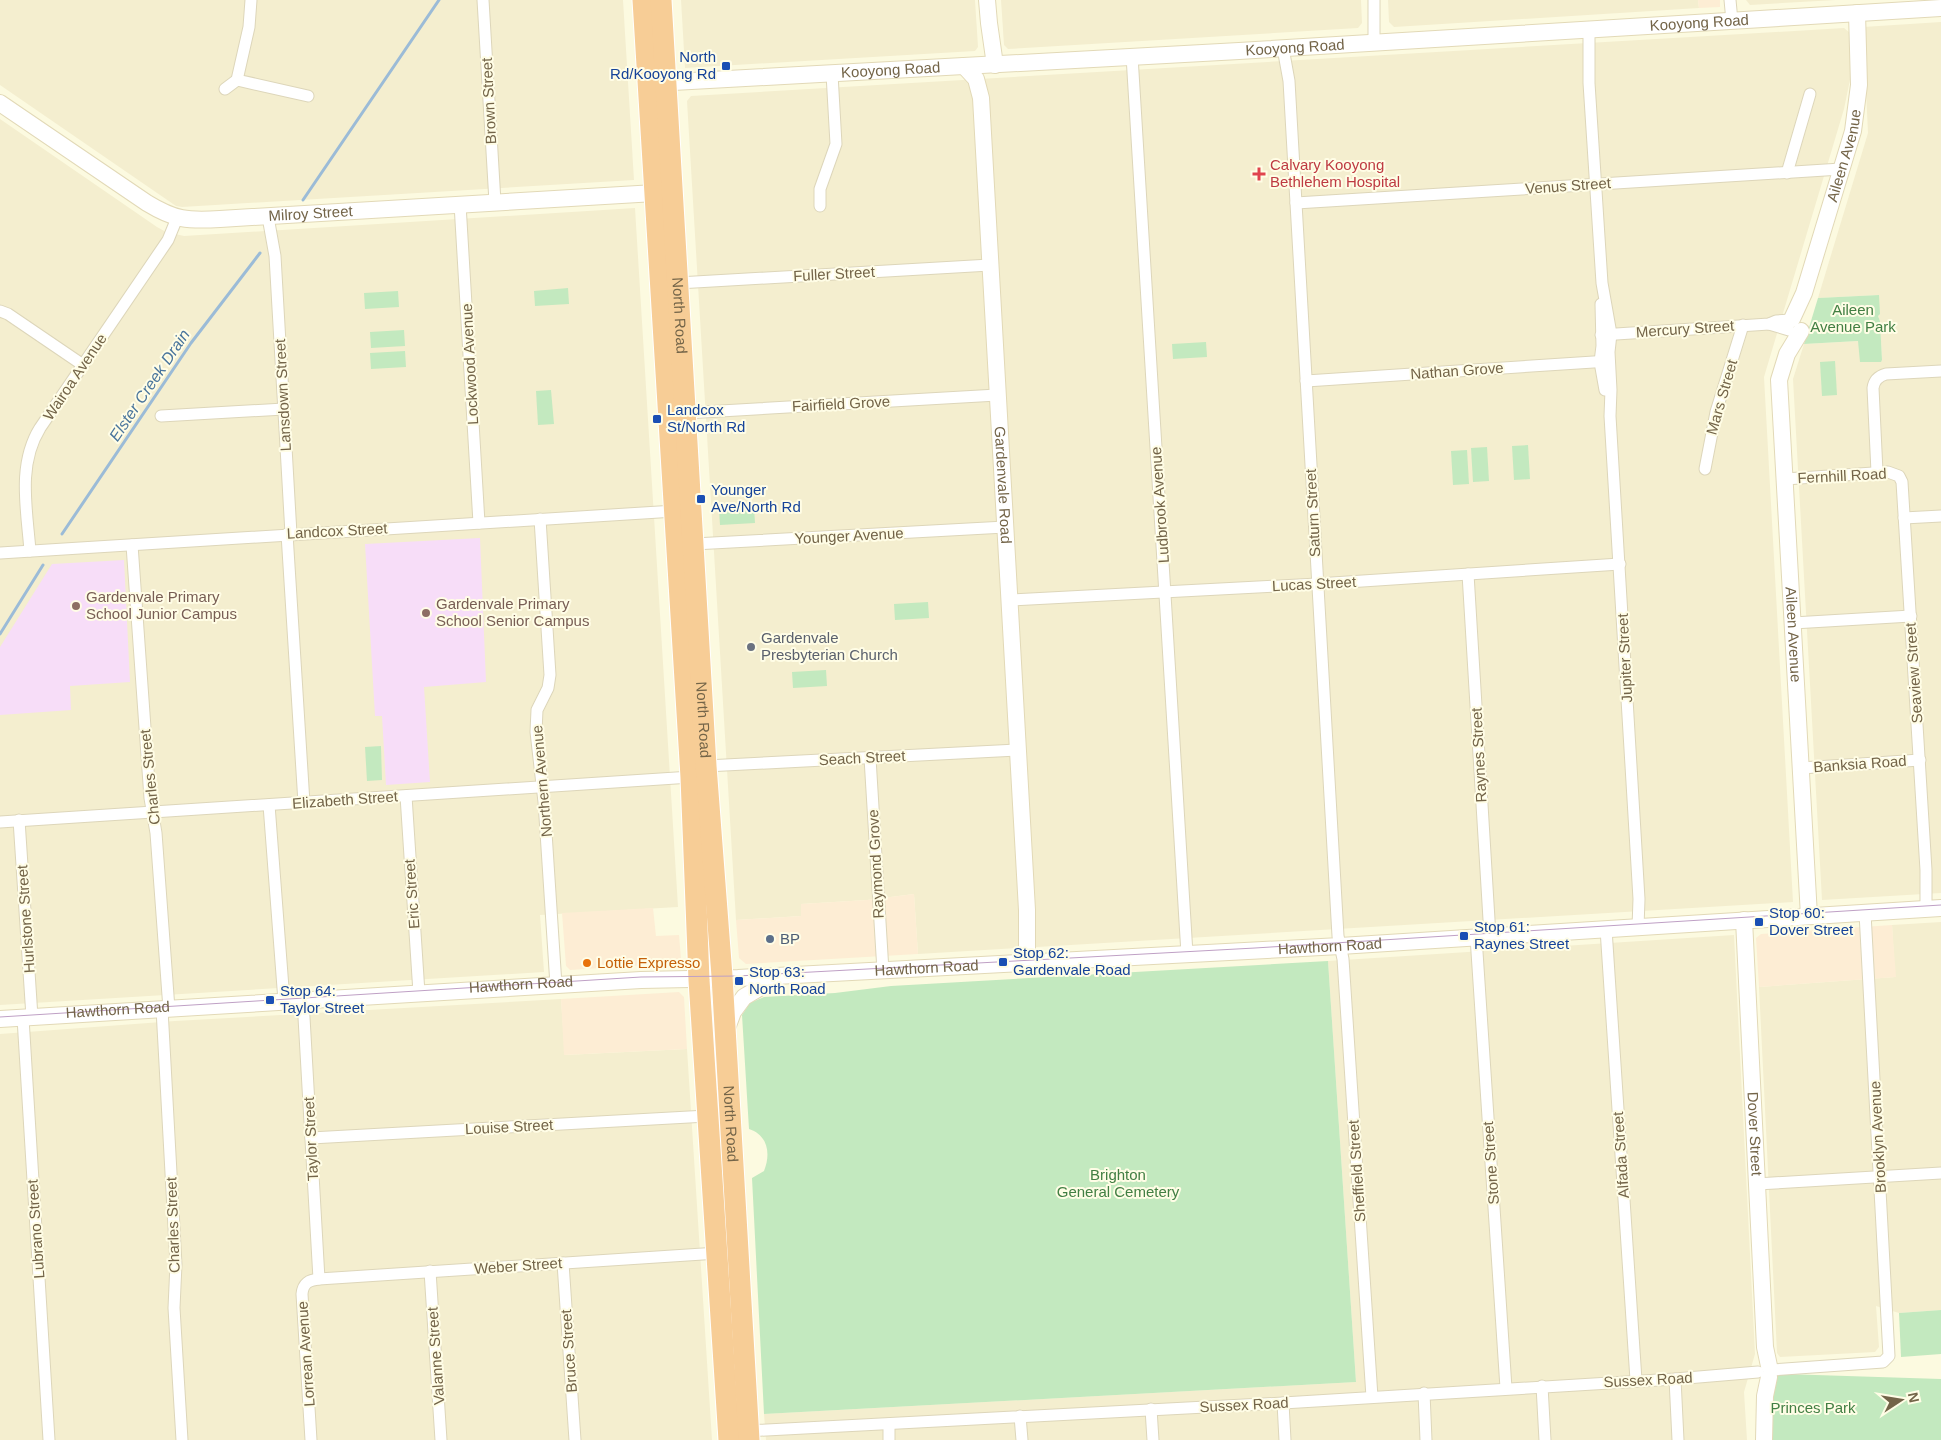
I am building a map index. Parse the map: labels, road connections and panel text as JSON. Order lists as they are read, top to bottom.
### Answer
{
  "streets": {
    "highway": ["North Road"],
    "street": [
      "Kooyong Road",
      "Brown Street",
      "Aileen Avenue",
      "Venus Street",
      "Milroy Street",
      "Fuller Street",
      "Mercury Street",
      "Lockwood Avenue",
      "Nathan Grove",
      "Wairoa Avenue",
      "Lansdown Street",
      "Mars Street",
      "Fairfield Grove",
      "Fernhill Road",
      "Gardenvale Road",
      "Ludbrook Avenue",
      "Saturn Street",
      "Landcox Street",
      "Younger Avenue",
      "Lucas Street",
      "Jupiter Street",
      "Seaview Street",
      "Raynes Street",
      "Seach Street",
      "Banksia Road",
      "Charles Street",
      "Northern Avenue",
      "Elizabeth Street",
      "Raymond Grove",
      "Eric Street",
      "Hurlstone Street",
      "Hawthorn Road",
      "Louise Street",
      "Dover Street",
      "Brooklyn Avenue",
      "Taylor Street",
      "Alfada Street",
      "Stone Street",
      "Sheffield Street",
      "Lubrano Street",
      "Weber Street",
      "Bruce Street",
      "Lorrean Avenue",
      "Valanne Street",
      "Sussex Road"
    ]
  },
  "crossings": [
    ["Kooyong Road", "Aileen Avenue"],
    ["Kooyong Road", "North Road"],
    ["Kooyong Road", "Gardenvale Road"],
    ["Kooyong Road", "Ludbrook Avenue"],
    ["Kooyong Road", "Saturn Street"],
    ["Kooyong Road", "Jupiter Street"],
    ["Brown Street", "Milroy Street"],
    ["Aileen Avenue", "Venus Street"],
    ["Aileen Avenue", "Mercury Street"],
    ["Aileen Avenue", "Fernhill Road"],
    ["Aileen Avenue", "Banksia Road"],
    ["Aileen Avenue", "Hawthorn Road"],
    ["Venus Street", "Saturn Street"],
    ["Venus Street", "Jupiter Street"],
    ["Milroy Street", "North Road"],
    ["Milroy Street", "Lockwood Avenue"],
    ["Milroy Street", "Wairoa Avenue"],
    ["Milroy Street", "Lansdown Street"],
    ["Fuller Street", "North Road"],
    ["Fuller Street", "Gardenvale Road"],
    ["North Road", "Fairfield Grove"],
    ["North Road", "Landcox Street"],
    ["North Road", "Younger Avenue"],
    ["North Road", "Seach Street"],
    ["North Road", "Elizabeth Street"],
    ["North Road", "Hawthorn Road"],
    ["North Road", "Louise Street"],
    ["North Road", "Weber Street"],
    ["North Road", "Sussex Road"],
    ["Mercury Street", "Mars Street"],
    ["Mercury Street", "Jupiter Street"],
    ["Lockwood Avenue", "Landcox Street"],
    ["Nathan Grove", "Saturn Street"],
    ["Nathan Grove", "Jupiter Street"],
    ["Wairoa Avenue", "Landcox Street"],
    ["Lansdown Street", "Landcox Street"],
    ["Lansdown Street", "Elizabeth Street"],
    ["Fairfield Grove", "Gardenvale Road"],
    ["Fernhill Road", "Seaview Street"],
    ["Gardenvale Road", "Younger Avenue"],
    ["Gardenvale Road", "Lucas Street"],
    ["Gardenvale Road", "Seach Street"],
    ["Gardenvale Road", "Hawthorn Road"],
    ["Ludbrook Avenue", "Lucas Street"],
    ["Ludbrook Avenue", "Hawthorn Road"],
    ["Saturn Street", "Lucas Street"],
    ["Saturn Street", "Hawthorn Road"],
    ["Saturn Street", "Sheffield Street"],
    ["Landcox Street", "Charles Street"],
    ["Landcox Street", "Northern Avenue"],
    ["Lucas Street", "Jupiter Street"],
    ["Lucas Street", "Raynes Street"],
    ["Jupiter Street", "Hawthorn Road"],
    ["Seaview Street", "Banksia Road"],
    ["Seaview Street", "Hawthorn Road"],
    ["Raynes Street", "Hawthorn Road"],
    ["Raynes Street", "Stone Street"],
    ["Seach Street", "Elizabeth Street"],
    ["Seach Street", "Raymond Grove"],
    ["Charles Street", "Elizabeth Street"],
    ["Charles Street", "Hawthorn Road"],
    ["Northern Avenue", "Elizabeth Street"],
    ["Northern Avenue", "Hawthorn Road"],
    ["Elizabeth Street", "Eric Street"],
    ["Elizabeth Street", "Hurlstone Street"],
    ["Raymond Grove", "Hawthorn Road"],
    ["Eric Street", "Hawthorn Road"],
    ["Hurlstone Street", "Hawthorn Road"],
    ["Hurlstone Street", "Lubrano Street"],
    ["Hawthorn Road", "Dover Street"],
    ["Hawthorn Road", "Brooklyn Avenue"],
    ["Hawthorn Road", "Taylor Street"],
    ["Hawthorn Road", "Alfada Street"],
    ["Hawthorn Road", "Stone Street"],
    ["Hawthorn Road", "Sheffield Street"],
    ["Hawthorn Road", "Lubrano Street"],
    ["Louise Street", "Taylor Street"],
    ["Dover Street", "Sussex Road"],
    ["Brooklyn Avenue", "Sussex Road"],
    ["Taylor Street", "Weber Street"],
    ["Taylor Street", "Lorrean Avenue"],
    ["Alfada Street", "Sussex Road"],
    ["Stone Street", "Sussex Road"],
    ["Sheffield Street", "Sussex Road"],
    ["Weber Street", "Bruce Street"],
    ["Weber Street", "Lorrean Avenue"],
    ["Weber Street", "Valanne Street"]
  ],
  "water": ["Elster Creek Drain"],
  "parks": ["Aileen Avenue Park", "Brighton General Cemetery", "Princes Park"],
  "places": {
    "transit": [
      "North Rd/Kooyong Rd",
      "Landcox St/North Rd",
      "Younger Ave/North Rd",
      "Stop 60: Dover Street",
      "Stop 61: Raynes Street",
      "Stop 62: Gardenvale Road",
      "Stop 63: North Road",
      "Stop 64: Taylor Street"
    ],
    "health": ["Calvary Kooyong Bethlehem Hospital"],
    "other": [
      "Gardenvale Primary School Junior Campus",
      "Gardenvale Primary School Senior Campus",
      "Gardenvale Presbyterian Church",
      "BP",
      "Lottie Expresso"
    ]
  },
  "north": "right"
}
